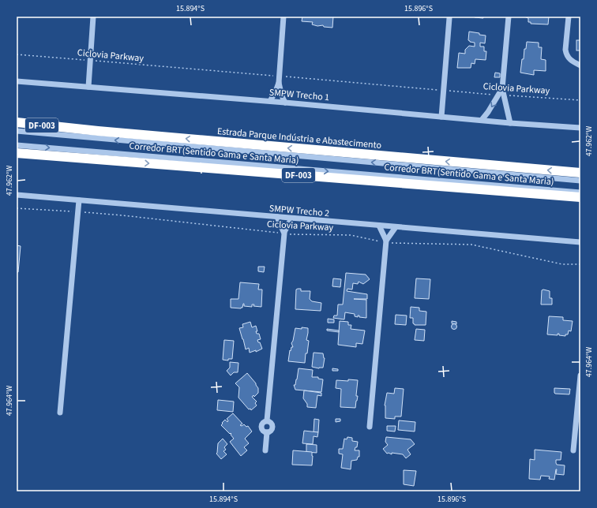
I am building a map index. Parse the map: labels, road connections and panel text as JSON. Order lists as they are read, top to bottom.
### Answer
{
  "streets": {
    "highway": ["DF-003", "Estrada Parque Indústria e Abastecimento"],
    "street": ["SMPW Trecho 1", "Corredor BRT(Sentido Gama e Santa Maria)", "SMPW Trecho 2"],
    "path": ["Ciclovia Parkway"]
  },
  "coordinates": [
    "15.894°S",
    "15.896°S",
    "47.962°W",
    "47.964°W"
  ]
}
